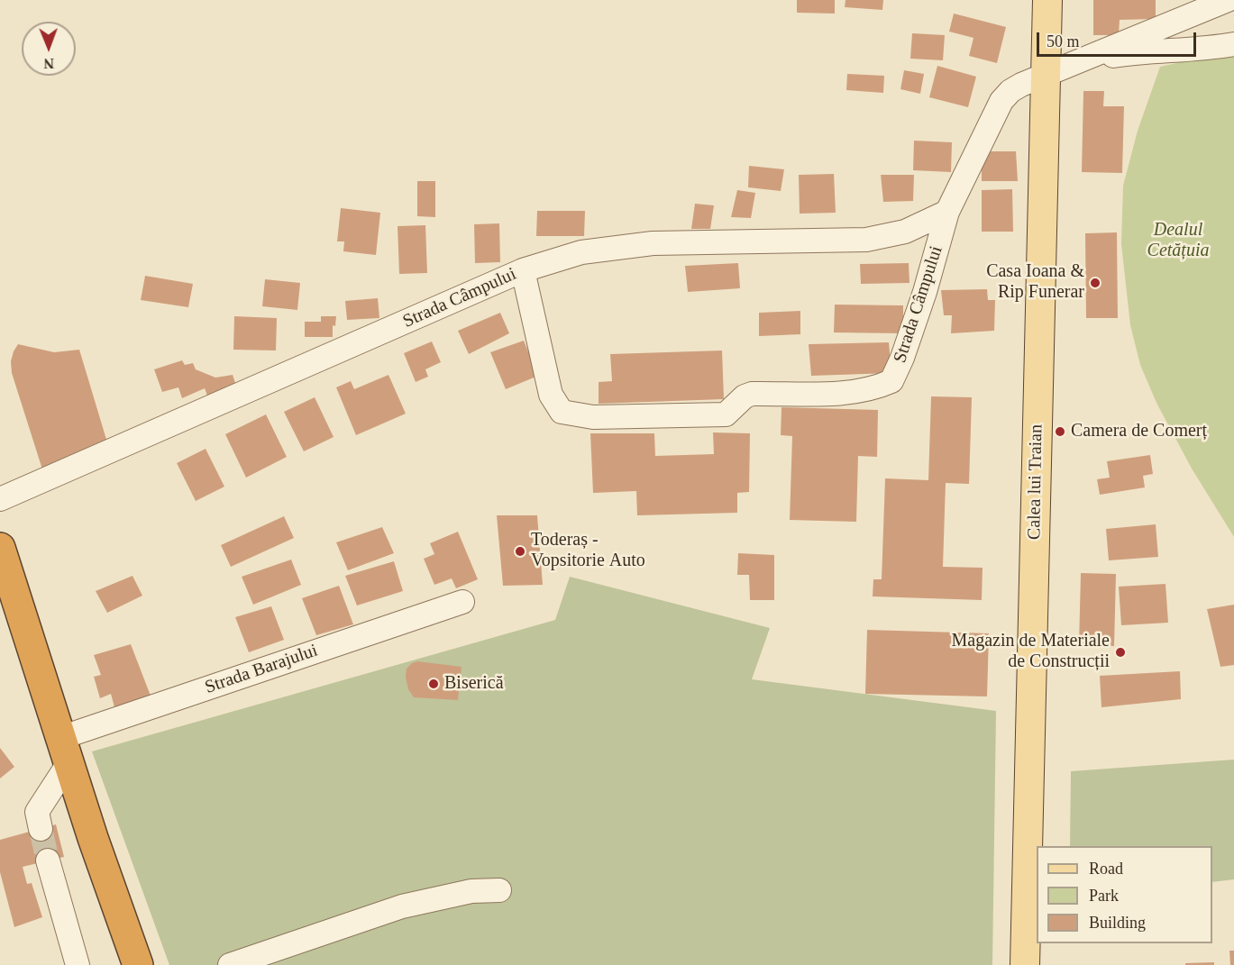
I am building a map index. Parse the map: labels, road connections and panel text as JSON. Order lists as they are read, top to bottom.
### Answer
{
  "streets": {
    "main road": ["Calea lui Traian"],
    "street": ["Strada Câmpului", "Strada Barajului"]
  },
  "crossings": [
    ["Strada Câmpului", "Calea lui Traian"]
  ],
  "parks": ["Dealul Cetățuia"],
  "places": [
    "Casa Ioana & Rip Funerar",
    "Camera de Comerț",
    "Toderaș - Vopsitorie Auto",
    "Magazin de Materiale de Construcții",
    "Biserică"
  ],
  "legend": ["Road", "Park", "Building"],
  "scale_bar": "50 m",
  "north": "bottom"
}
